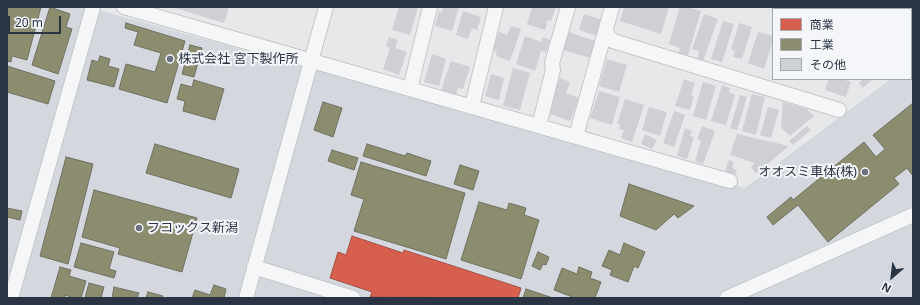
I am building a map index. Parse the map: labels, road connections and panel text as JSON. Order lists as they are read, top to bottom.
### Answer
{
  "places": ["株式会社 宮下製作所", "オオスミ車体(株)", "フコックス新潟"],
  "legend": ["商業", "工業", "その他"],
  "scale_bar": "20 m",
  "north": "bottom left"
}
